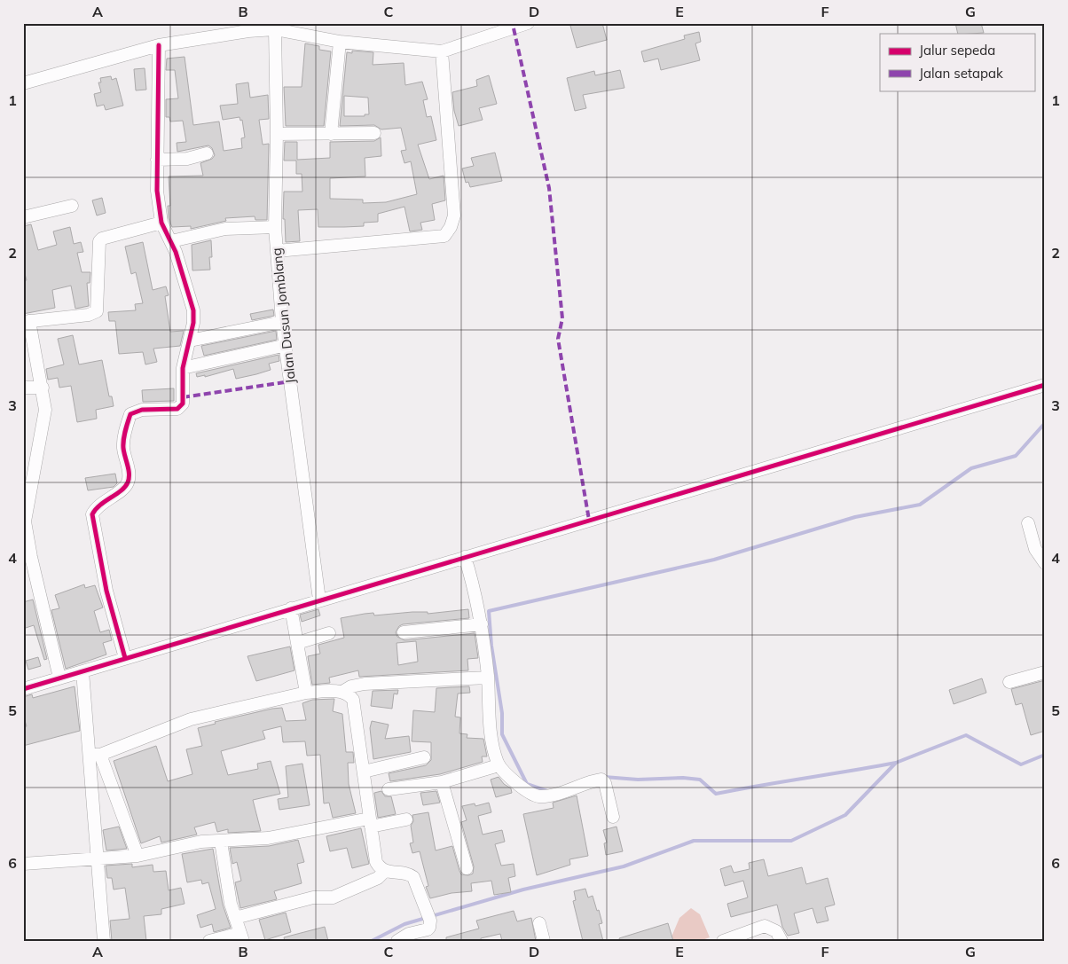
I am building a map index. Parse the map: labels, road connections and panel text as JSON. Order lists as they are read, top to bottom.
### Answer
{
  "streets": {
    "street": ["Jalan Dusun Jomblang"]
  },
  "legend": ["Jalur sepeda", "Jalan setapak"],
  "grid": {
    "columns": [
      "A",
      "B",
      "C",
      "D",
      "E",
      "F",
      "G"
    ],
    "rows": [
      "1",
      "2",
      "3",
      "4",
      "5",
      "6"
    ]
  }
}
